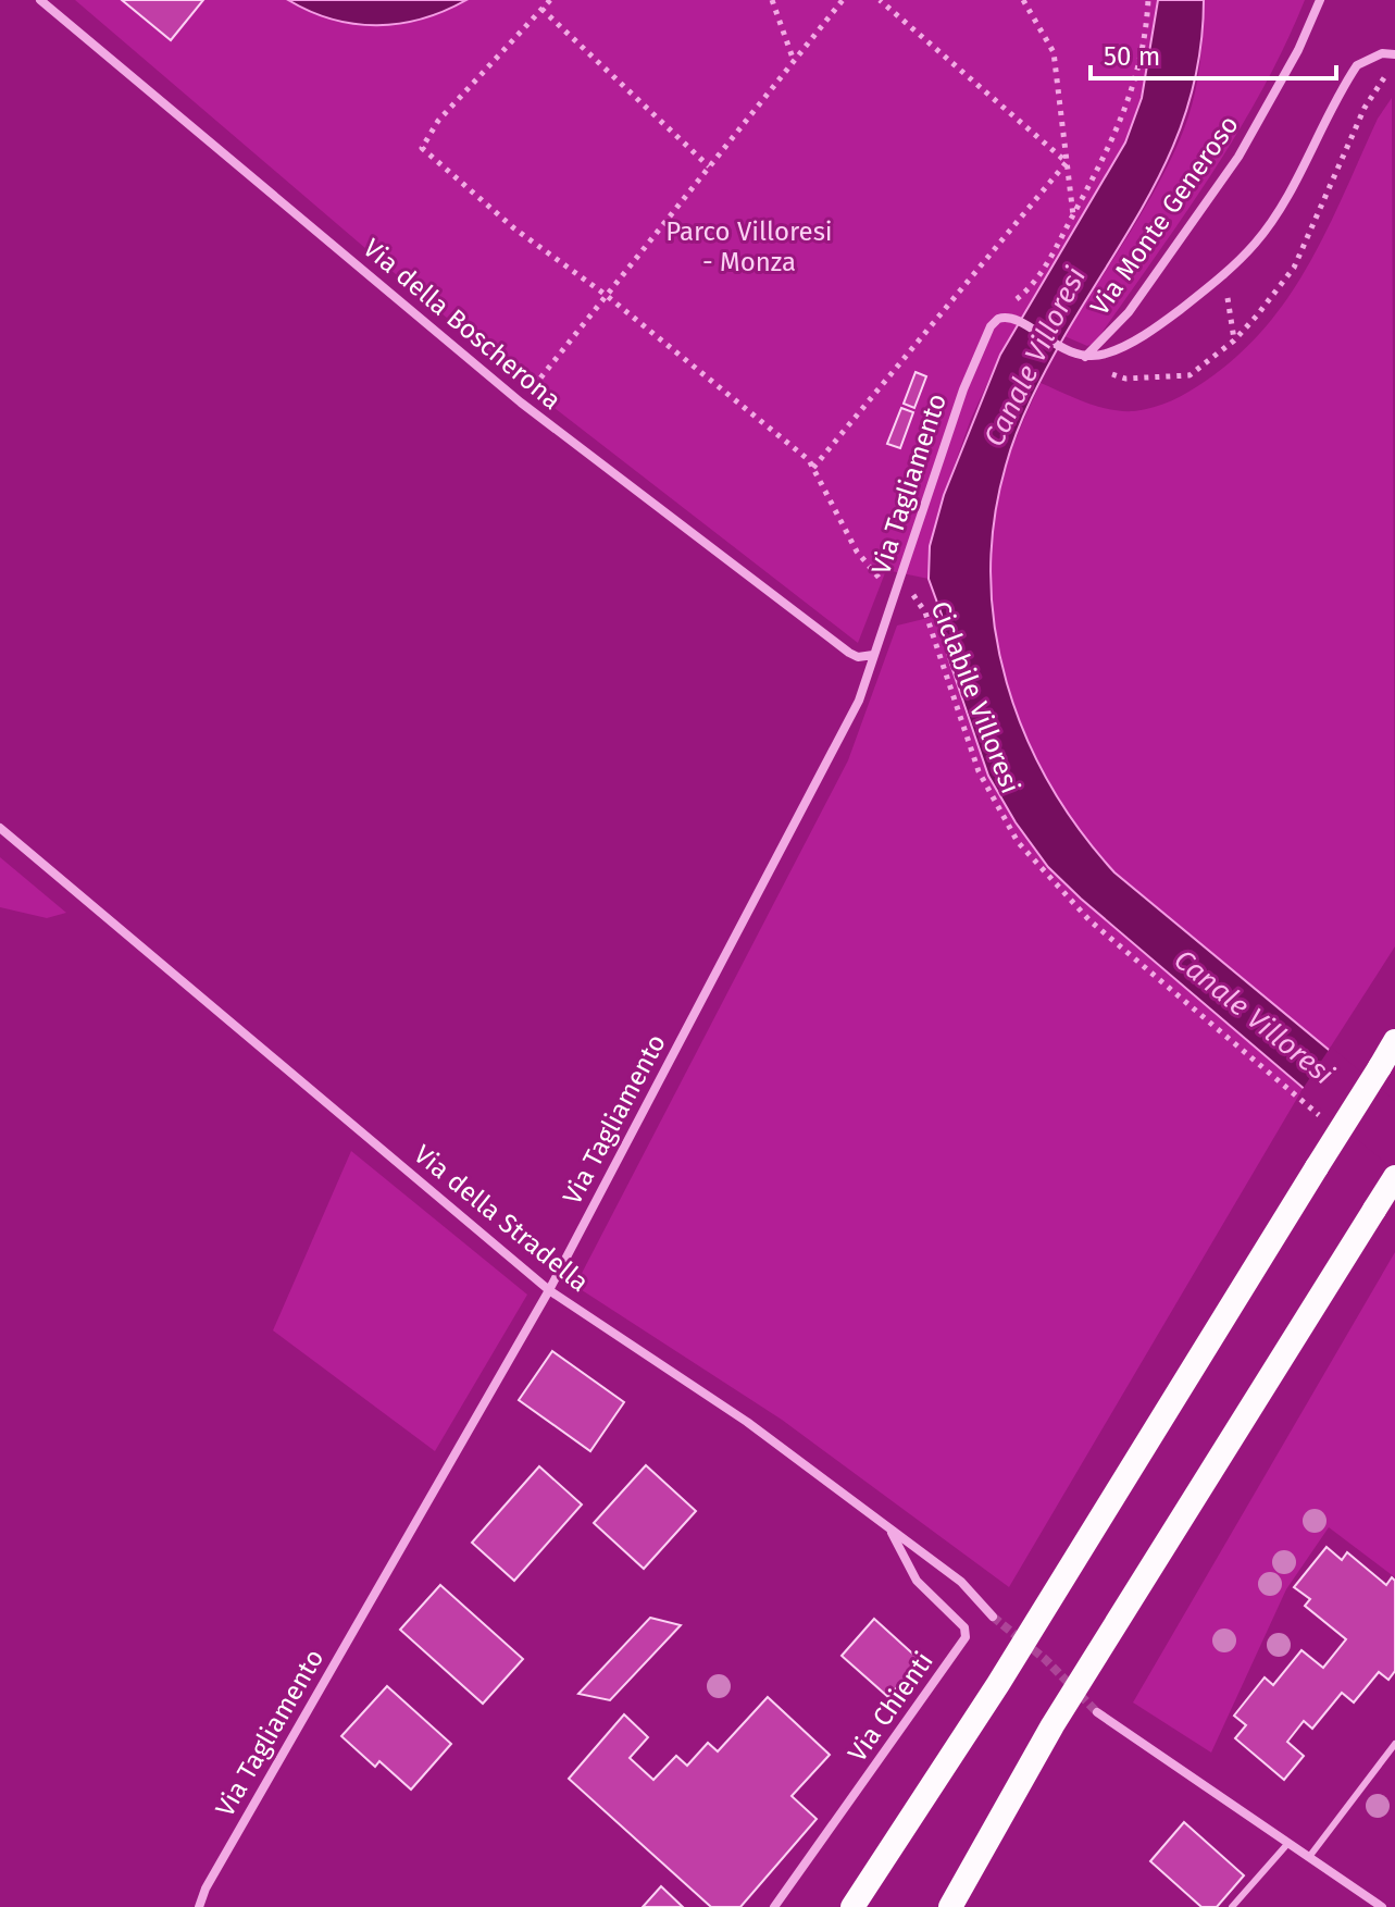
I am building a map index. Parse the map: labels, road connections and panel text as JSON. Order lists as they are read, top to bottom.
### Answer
{
  "streets": {
    "street": [
      "Via Monte Generoso",
      "Via della Boscherona",
      "Via Tagliamento",
      "Via della Stradella",
      "Via Chienti"
    ],
    "path": ["Ciclabile Villoresi"]
  },
  "crossings": [
    ["Via della Boscherona", "Via Tagliamento"],
    ["Via Tagliamento", "Ciclabile Villoresi"],
    ["Via Tagliamento", "Via della Stradella"],
    ["Via della Stradella", "Via Chienti"]
  ],
  "water": ["Canale Villoresi"],
  "parks": ["Parco Villoresi - Monza"],
  "scale_bar": "50 m"
}
